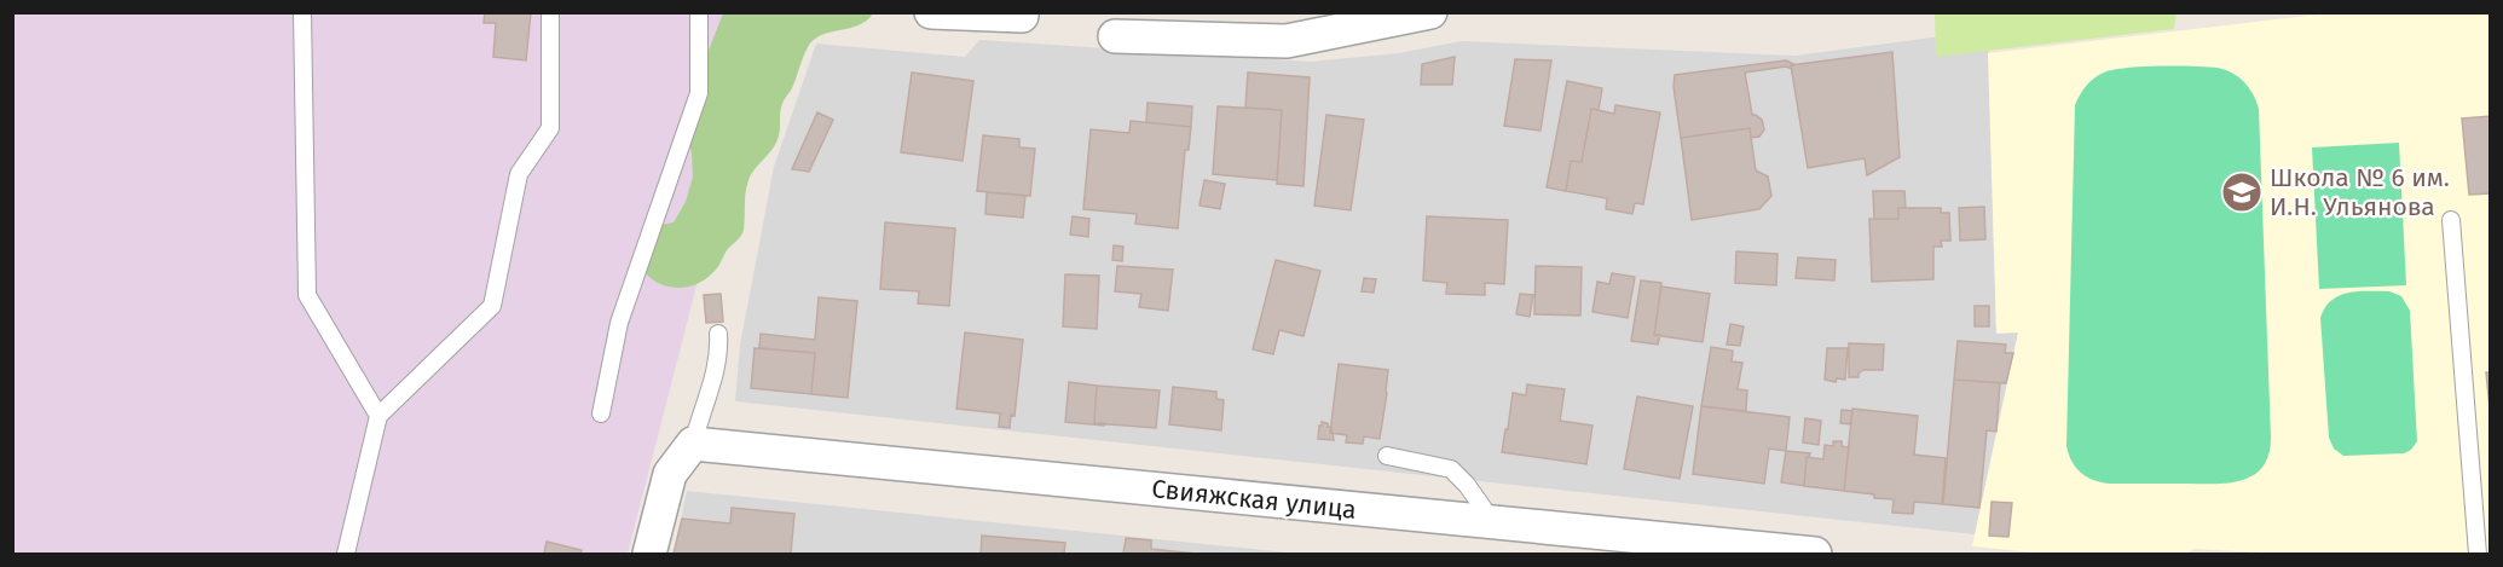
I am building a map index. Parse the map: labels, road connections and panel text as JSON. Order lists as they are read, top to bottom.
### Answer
{
  "streets": {
    "street": ["Свияжская улица"]
  },
  "places": {
    "school or university": ["Школа № 6 им. И.Н. Ульянова"]
  }
}
